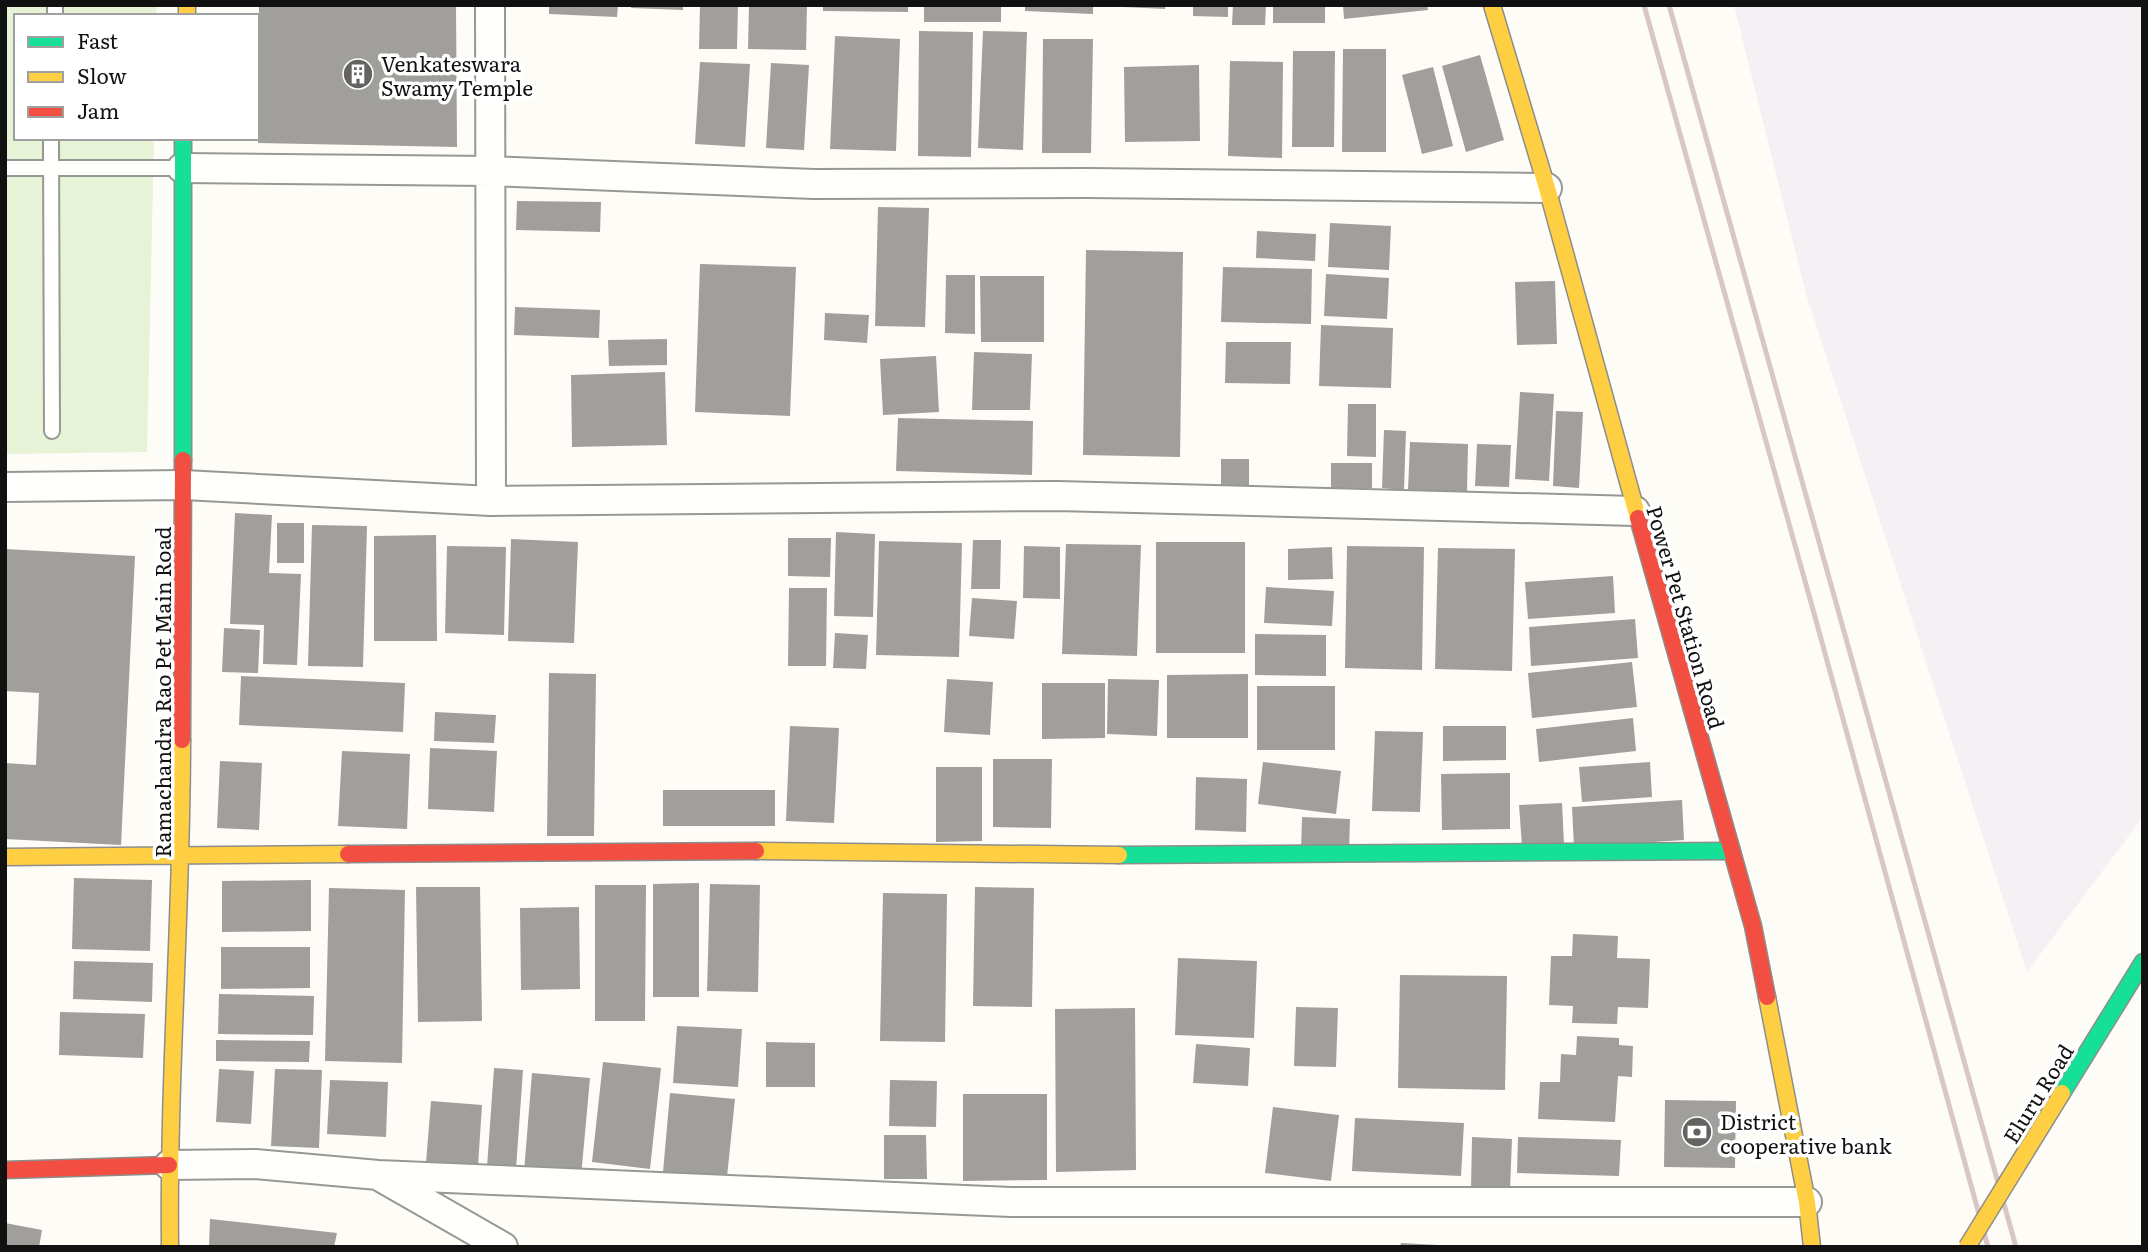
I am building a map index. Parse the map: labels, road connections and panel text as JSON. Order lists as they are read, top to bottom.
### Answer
{
  "streets": {
    "street": ["Power Pet Station Road", "Ramachandra Rao Pet Main Road", "Eluru Road"]
  },
  "places": {
    "building": ["Venkateswara Swamy Temple"],
    "bank": ["District cooperative bank"]
  },
  "legend": ["Fast", "Slow", "Jam"]
}
